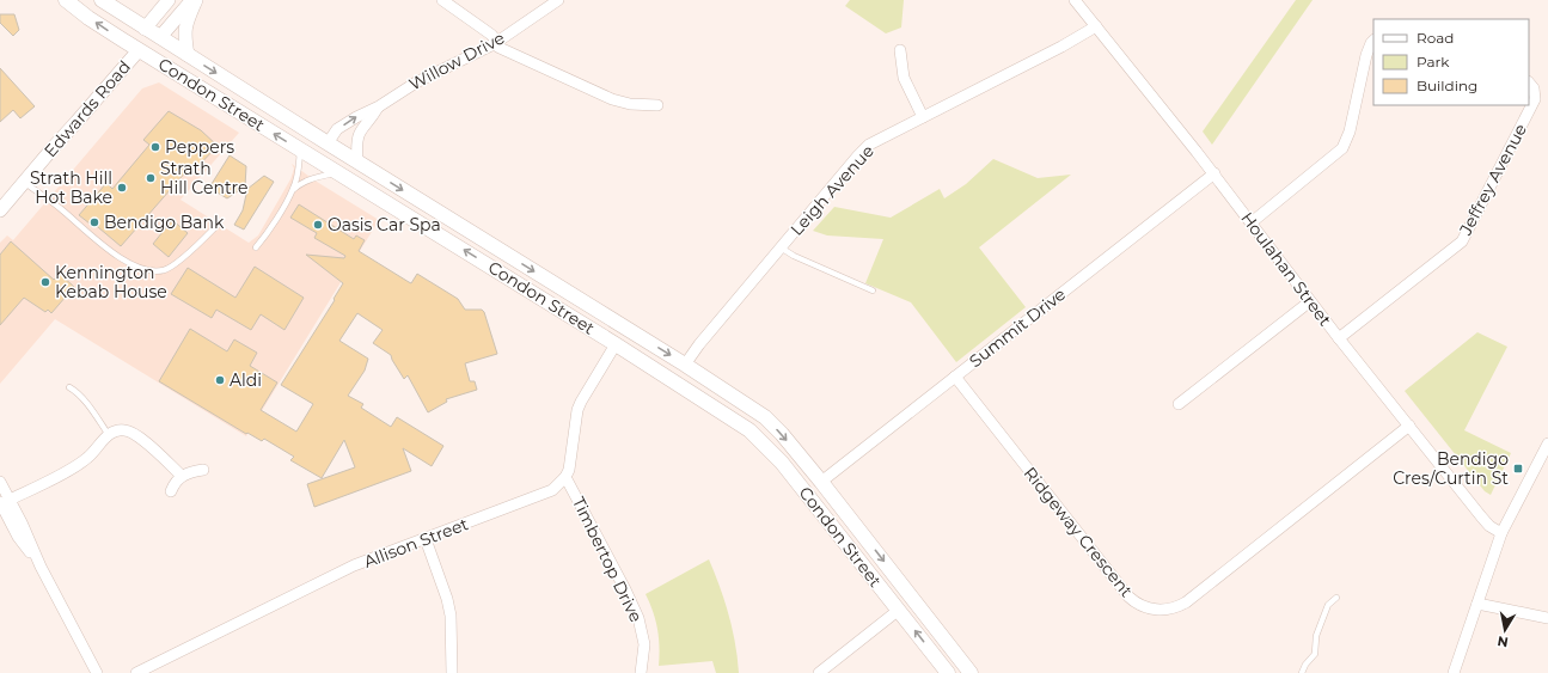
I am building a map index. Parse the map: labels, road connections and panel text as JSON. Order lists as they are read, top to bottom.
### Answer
{
  "streets": {
    "main road": ["Condon Street", "Edwards Road"],
    "street": [
      "Willow Drive",
      "Jeffrey Avenue",
      "Leigh Avenue",
      "Houlahan Street",
      "Summit Drive",
      "Ridgeway Crescent",
      "Allison Street",
      "Timbertop Drive"
    ]
  },
  "crossings": [
    ["Willow Drive", "Condon Street"],
    ["Condon Street", "Edwards Road"],
    ["Condon Street", "Leigh Avenue"],
    ["Condon Street", "Summit Drive"],
    ["Jeffrey Avenue", "Houlahan Street"],
    ["Leigh Avenue", "Houlahan Street"],
    ["Houlahan Street", "Summit Drive"],
    ["Houlahan Street", "Ridgeway Crescent"],
    ["Summit Drive", "Ridgeway Crescent"],
    ["Allison Street", "Timbertop Drive"]
  ],
  "places": {
    "other": [
      "Peppers",
      "Strath Hill Centre",
      "Strath Hill Hot Bake",
      "Bendigo Bank",
      "Oasis Car Spa",
      "Kennington Kebab House",
      "Aldi"
    ],
    "transit": ["Bendigo Cres/Curtin St"]
  },
  "legend": ["Road", "Park", "Building"],
  "north": "bottom"
}
